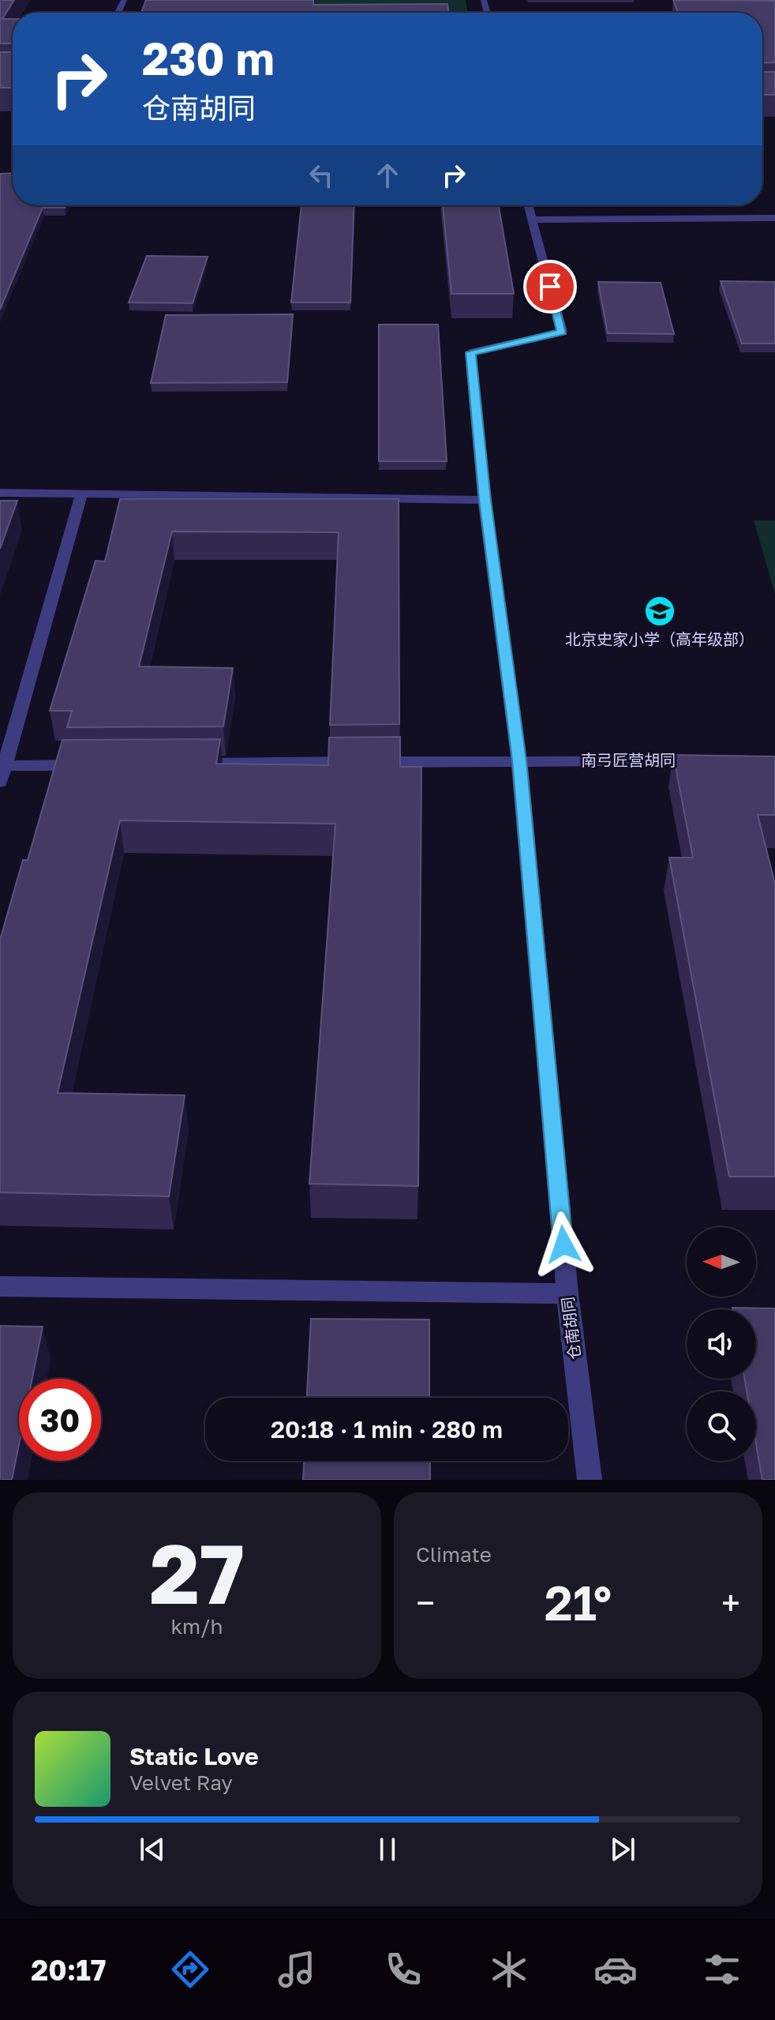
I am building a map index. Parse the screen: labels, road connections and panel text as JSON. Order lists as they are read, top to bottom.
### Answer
{
  "streets": {
    "street": ["南弓匠营胡同", "仓南胡同"]
  },
  "crossings": [
    ["南弓匠营胡同", "仓南胡同"]
  ],
  "places": {
    "school or university": ["北京史家小学（高年级部）"]
  },
  "north": "left",
  "page": {
    "turn": ["230 m", "仓南胡同"],
    "limit": "30",
    "trip": "20:18 · 1 min · 280 m",
    "tile": [
      ["27", "km/h"],
      "Climate"
    ],
    "heat": ["−", "21°", "+"],
    "song": ["Static Love", "Velvet Ray"],
    "tabs": "20:17"
  }
}
